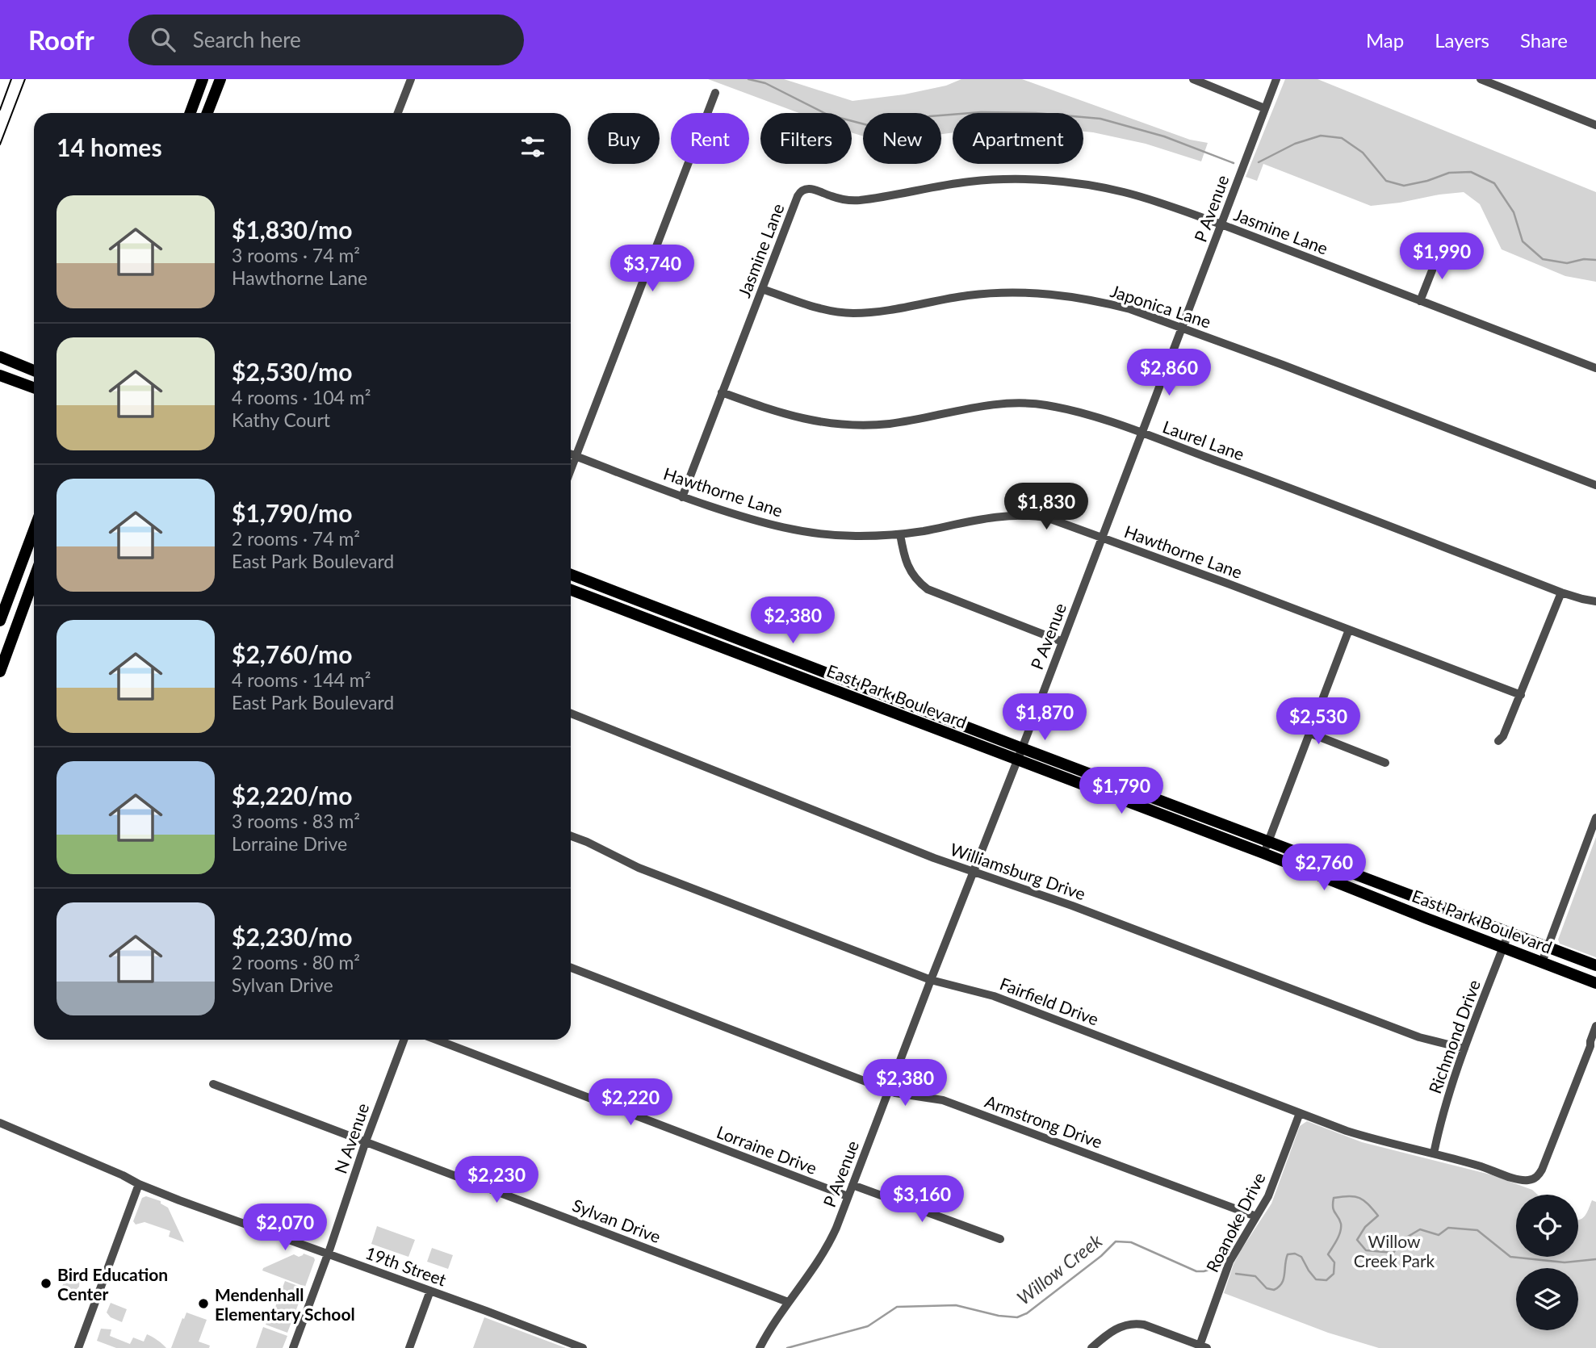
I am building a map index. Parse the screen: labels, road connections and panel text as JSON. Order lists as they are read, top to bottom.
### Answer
{
  "streets": {
    "main road": ["East Park Boulevard"],
    "street": [
      "P Avenue",
      "Jasmine Lane",
      "Japonica Lane",
      "Laurel Lane",
      "Hawthorne Lane",
      "Williamsburg Drive",
      "Fairfield Drive",
      "Richmond Drive",
      "Armstrong Drive",
      "N Avenue",
      "Lorraine Drive",
      "Sylvan Drive",
      "Roanoke Drive",
      "19th Street"
    ]
  },
  "crossings": [
    ["P Avenue", "Jasmine Lane"],
    ["P Avenue", "Japonica Lane"],
    ["P Avenue", "Laurel Lane"],
    ["P Avenue", "Hawthorne Lane"],
    ["P Avenue", "East Park Boulevard"],
    ["P Avenue", "Williamsburg Drive"],
    ["P Avenue", "Fairfield Drive"],
    ["P Avenue", "Armstrong Drive"],
    ["P Avenue", "Lorraine Drive"],
    ["P Avenue", "Sylvan Drive"],
    ["Jasmine Lane", "Japonica Lane"],
    ["Jasmine Lane", "Laurel Lane"],
    ["Jasmine Lane", "Hawthorne Lane"],
    ["East Park Boulevard", "Richmond Drive"],
    ["Williamsburg Drive", "Richmond Drive"],
    ["Fairfield Drive", "Richmond Drive"],
    ["Fairfield Drive", "Roanoke Drive"],
    ["Armstrong Drive", "Roanoke Drive"],
    ["N Avenue", "Sylvan Drive"],
    ["N Avenue", "19th Street"]
  ],
  "water": ["Willow Creek"],
  "parks": ["Willow Creek Park"],
  "places": ["Bird Education Center", "Mendenhall Elementary School"],
  "page": {
    "header": "Roofr",
    "search": "Search here",
    "nav": ["Map", "Layers", "Share"],
    "chip": [
      "Buy",
      "Rent",
      "Filters",
      "New",
      "Apartment"
    ],
    "heading": "14 homes",
    "list": [
      {
        "name": "$1,830/mo",
        "note": "3 rooms · 74 m² · Hawthorne Lane"
      },
      {
        "name": "$2,530/mo",
        "note": "4 rooms · 104 m² · Kathy Court"
      },
      {
        "name": "$1,790/mo",
        "note": "2 rooms · 74 m² · East Park Boulevard"
      },
      {
        "name": "$2,760/mo",
        "note": "4 rooms · 144 m² · East Park Boulevard"
      },
      {
        "name": "$2,220/mo",
        "note": "3 rooms · 83 m² · Lorraine Drive"
      },
      {
        "name": "$2,230/mo",
        "note": "2 rooms · 80 m² · Sylvan Drive"
      }
    ],
    "price": [
      "$1,990",
      "$3,740",
      "$2,860",
      "$1,830",
      "$2,380",
      "$1,870",
      "$2,530",
      "$1,790",
      "$2,760",
      "$2,380",
      "$2,220",
      "$2,230",
      "$3,160",
      "$2,070"
    ]
  }
}
